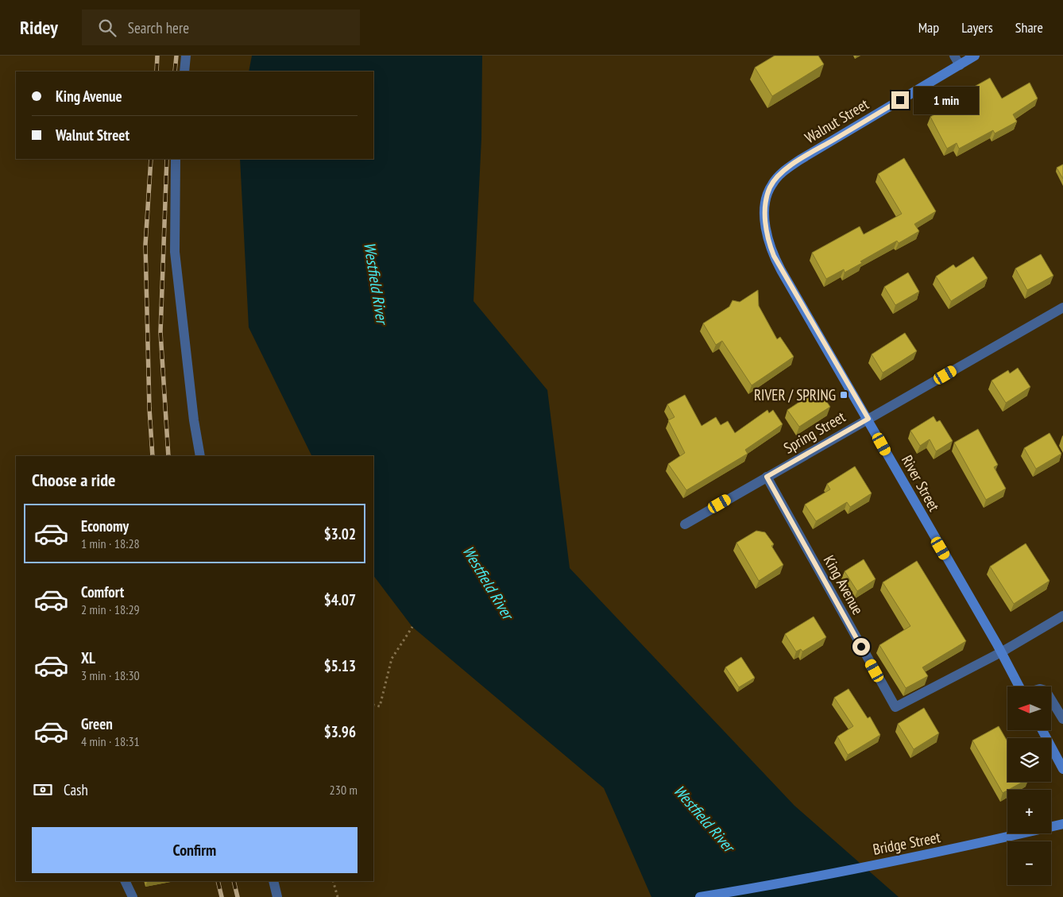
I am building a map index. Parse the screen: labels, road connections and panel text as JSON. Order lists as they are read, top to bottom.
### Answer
{
  "streets": {
    "street": [
      "Walnut Street",
      "Spring Street",
      "River Street",
      "King Avenue",
      "Bridge Street"
    ]
  },
  "crossings": [
    ["Walnut Street", "River Street"],
    ["Spring Street", "River Street"],
    ["Spring Street", "King Avenue"],
    ["River Street", "King Avenue"]
  ],
  "water": ["Westfield River"],
  "places": {
    "transit": ["RIVER / SPRING"]
  },
  "north": "left",
  "page": {
    "header": "Ridey",
    "search": "Search here",
    "nav": ["Map", "Layers", "Share"],
    "banner": ["King Avenue", "Walnut Street"],
    "bubble": "1 min",
    "heading": "Choose a ride",
    "list": [
      {
        "name": "Economy",
        "note": "1 min · 18:28",
        "value": "$3.02"
      },
      {
        "name": "Comfort",
        "note": "2 min · 18:29",
        "value": "$4.07"
      },
      {
        "name": "XL",
        "note": "3 min · 18:30",
        "value": "$5.13"
      },
      {
        "name": "Green",
        "note": "4 min · 18:31",
        "value": "$3.96"
      }
    ],
    "map_buttons": ["+", "−"],
    "pay": ["Cash", "230 m"],
    "buttons": "Confirm"
  }
}
